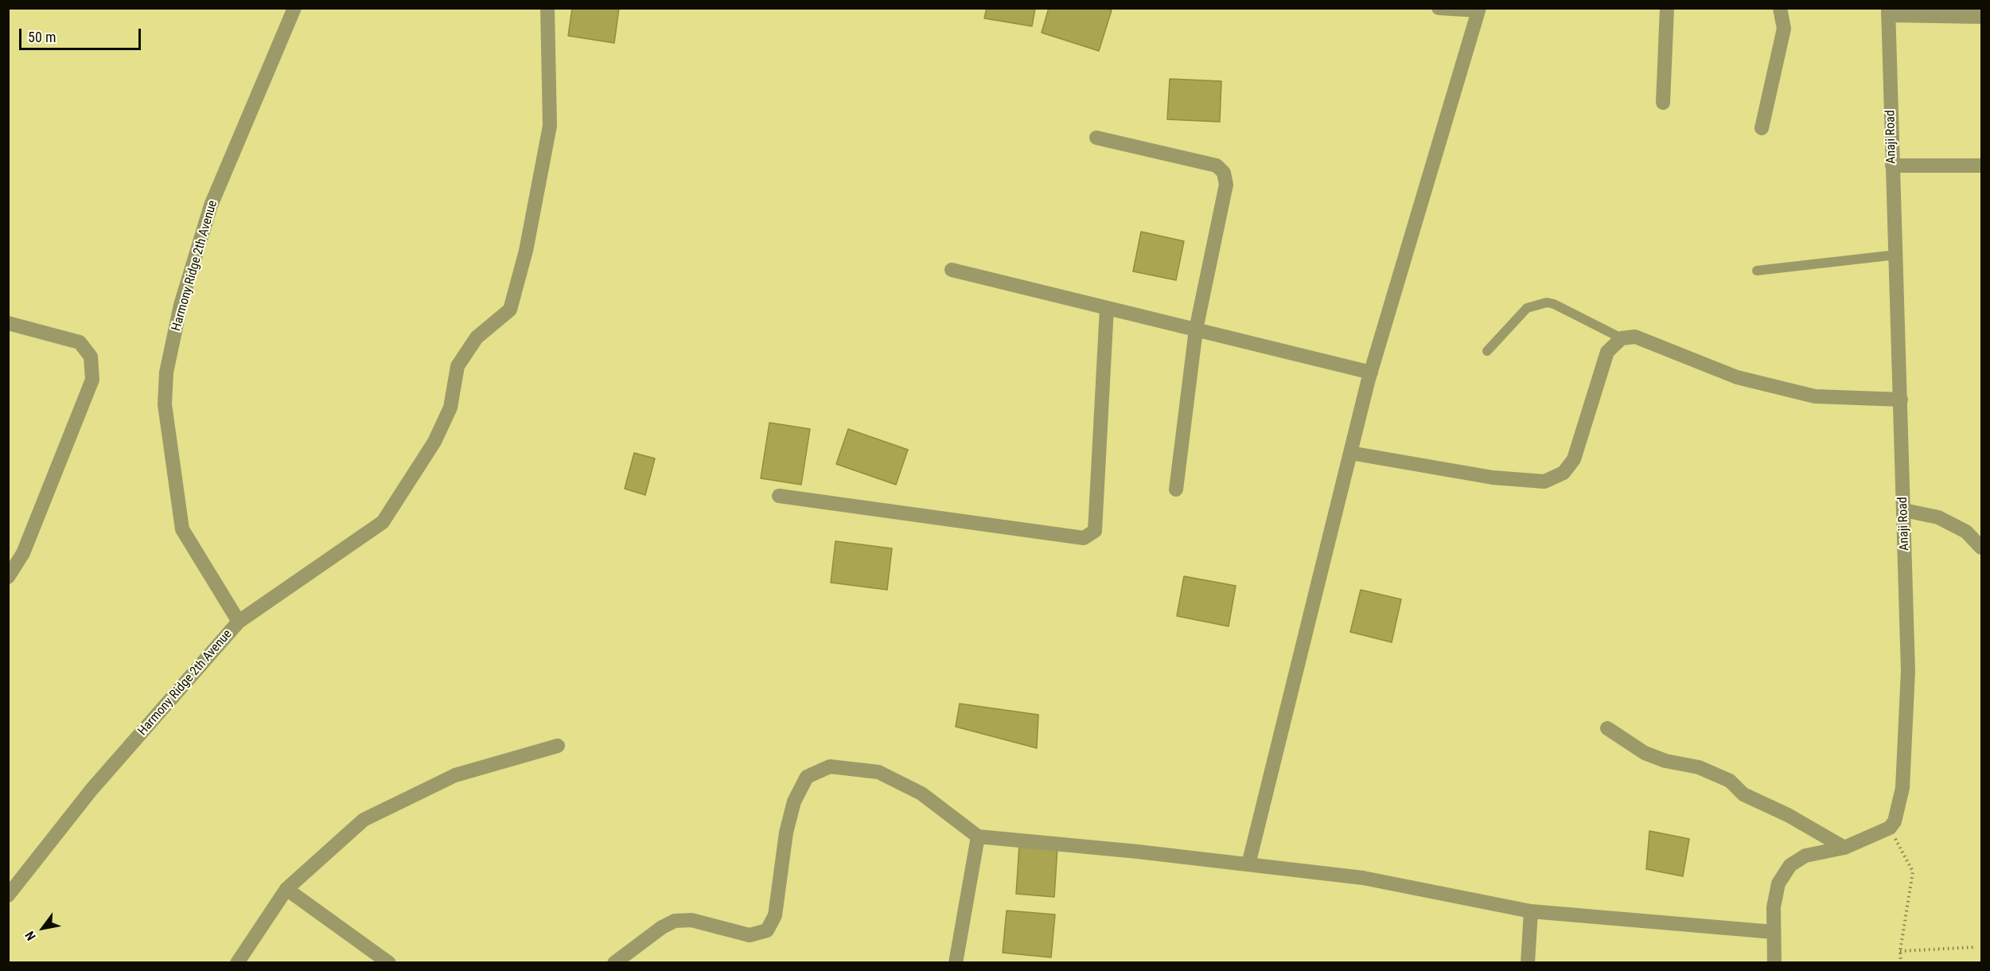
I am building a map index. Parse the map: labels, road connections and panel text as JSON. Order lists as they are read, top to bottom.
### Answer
{
  "streets": {
    "street": ["Anaji Road", "Harmony Ridge 2th Avenue"]
  },
  "scale_bar": "50 m",
  "north": "bottom left"
}
